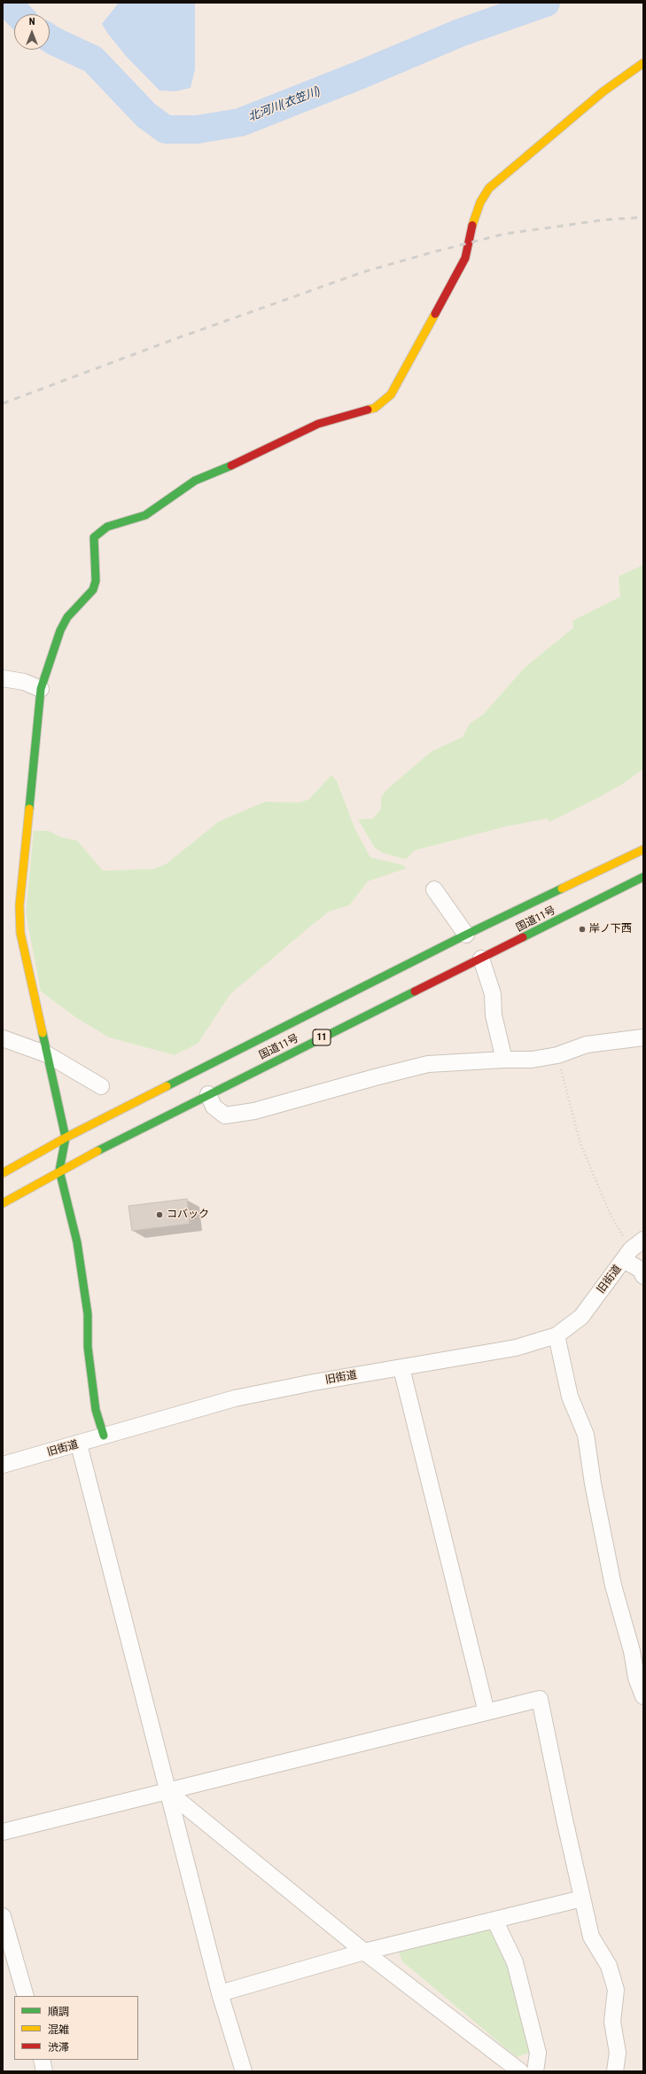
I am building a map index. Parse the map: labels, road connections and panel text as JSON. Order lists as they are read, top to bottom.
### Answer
{
  "streets": {
    "main road": ["国道11号", "11"],
    "street": ["旧街道"]
  },
  "water": ["北河川(衣笠川)"],
  "places": ["岸ノ下西", "コバック"],
  "legend": ["順調", "混雑", "渋滞"],
  "north": "top"
}
